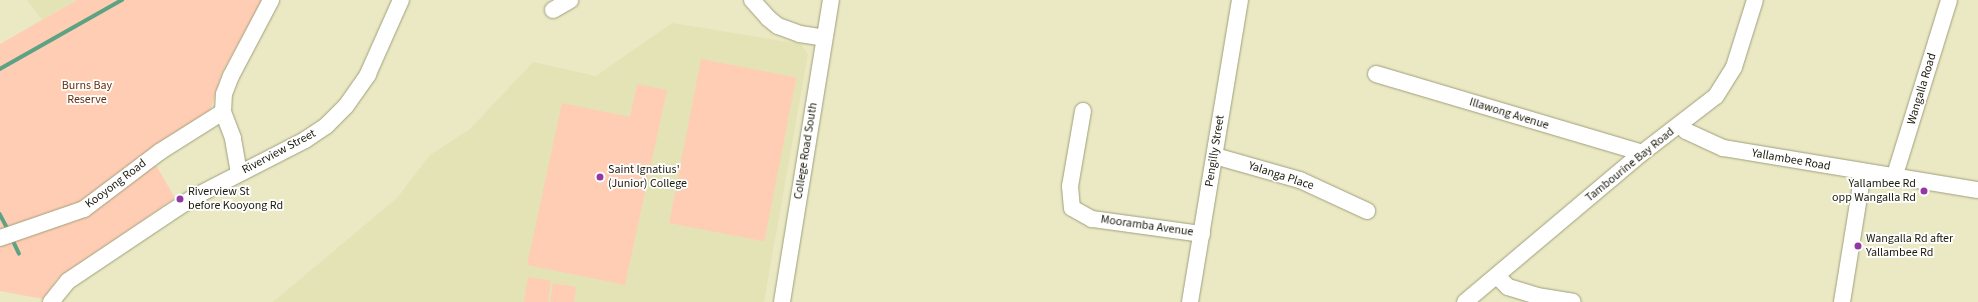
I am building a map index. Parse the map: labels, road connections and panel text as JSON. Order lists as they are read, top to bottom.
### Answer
{
  "streets": {
    "street": [
      "Wangalla Road",
      "Illawong Avenue",
      "College Road South",
      "Pengilly Street",
      "Riverview Street",
      "Yallambee Road",
      "Tambourine Bay Road",
      "Yalanga Place",
      "Kooyong Road",
      "Mooramba Avenue"
    ]
  },
  "crossings": [
    ["Wangalla Road", "Yallambee Road"],
    ["Illawong Avenue", "Tambourine Bay Road"],
    ["Pengilly Street", "Yalanga Place"],
    ["Pengilly Street", "Mooramba Avenue"],
    ["Yallambee Road", "Tambourine Bay Road"]
  ],
  "parks": ["Burns Bay Reserve"],
  "places": [
    "Saint Ignatius' (Junior) College",
    "Yallambee Rd opp Wangalla Rd",
    "Riverview St before Kooyong Rd",
    "Wangalla Rd after Yallambee Rd"
  ]
}
